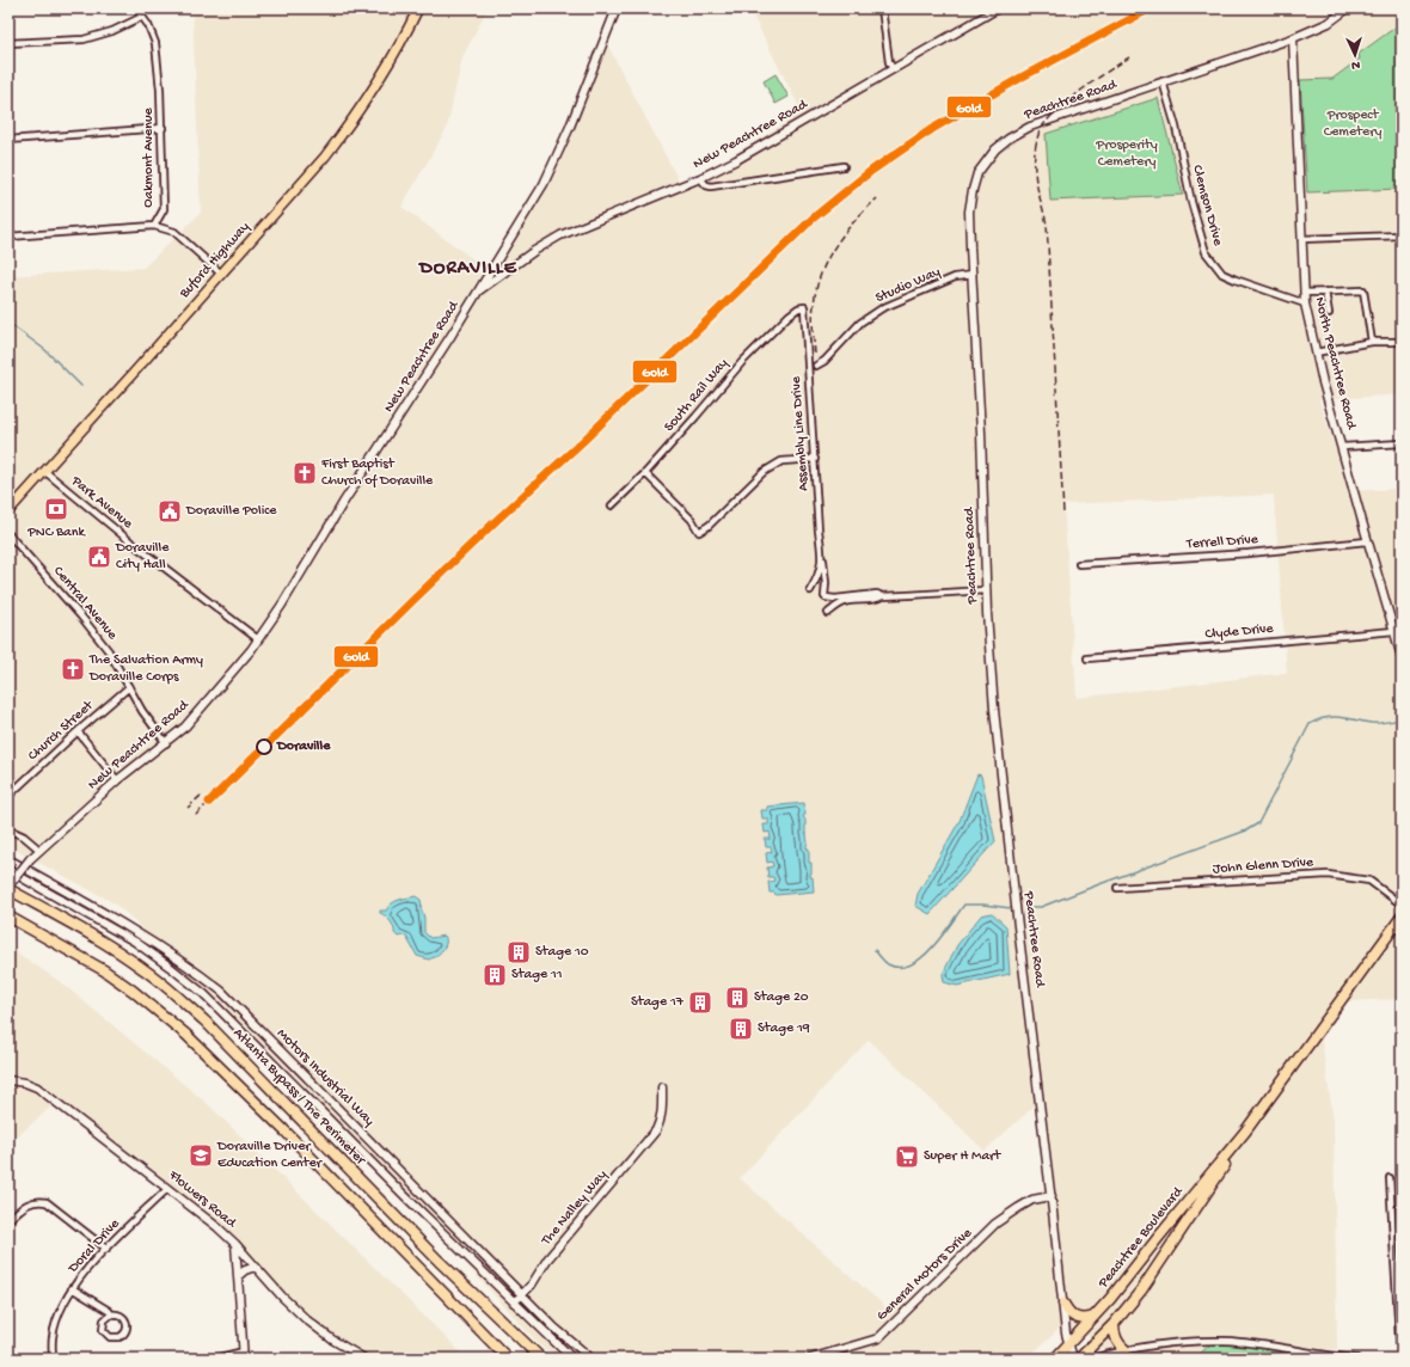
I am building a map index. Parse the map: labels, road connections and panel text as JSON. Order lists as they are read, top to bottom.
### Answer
{
  "streets": {
    "highway": ["Atlanta Bypass / The Perimeter", "Peachtree Boulevard"],
    "main road": ["Buford Highway"],
    "street": [
      "Peachtree Road",
      "New Peachtree Road",
      "Oakmont Avenue",
      "Clemson Drive",
      "Studio Way",
      "North Peachtree Road",
      "South Rail Way",
      "Assembly Line Drive",
      "Park Avenue",
      "Terrell Drive",
      "Central Avenue",
      "Clyde Drive",
      "Church Street",
      "John Glenn Drive",
      "Motors Industrial Way",
      "Flowers Road",
      "The Nalley Way",
      "Doral Drive",
      "General Motors Drive"
    ]
  },
  "crossings": [
    ["Peachtree Road", "Clemson Drive"],
    ["Peachtree Road", "Studio Way"],
    ["Peachtree Road", "North Peachtree Road"],
    ["Peachtree Road", "Peachtree Boulevard"],
    ["Peachtree Road", "General Motors Drive"],
    ["New Peachtree Road", "Park Avenue"],
    ["New Peachtree Road", "Central Avenue"],
    ["New Peachtree Road", "Atlanta Bypass / The Perimeter"],
    ["Oakmont Avenue", "Buford Highway"],
    ["Clemson Drive", "North Peachtree Road"],
    ["Buford Highway", "Park Avenue"],
    ["North Peachtree Road", "Terrell Drive"],
    ["North Peachtree Road", "Clyde Drive"],
    ["South Rail Way", "Assembly Line Drive"],
    ["Central Avenue", "Church Street"],
    ["Motors Industrial Way", "The Nalley Way"],
    ["Flowers Road", "Doral Drive"]
  ],
  "districts": ["DORAVILLE"],
  "parks": ["Prospect Cemetery", "Prosperity Cemetery"],
  "places": {
    "church": ["First Baptist Church of Doraville", "The Salvation Army Doraville Corps"],
    "bank": ["PNC Bank"],
    "public building": ["Doraville Police", "Doraville City Hall"],
    "other": ["Doraville"],
    "building": [
      "Stage 10",
      "Stage 11",
      "Stage 20",
      "Stage 17",
      "Stage 19"
    ],
    "school or university": ["Doraville Driver Education Center"],
    "supermarket": ["Super H Mart"]
  },
  "lines": ["transit line Gold"],
  "north": "bottom"
}
